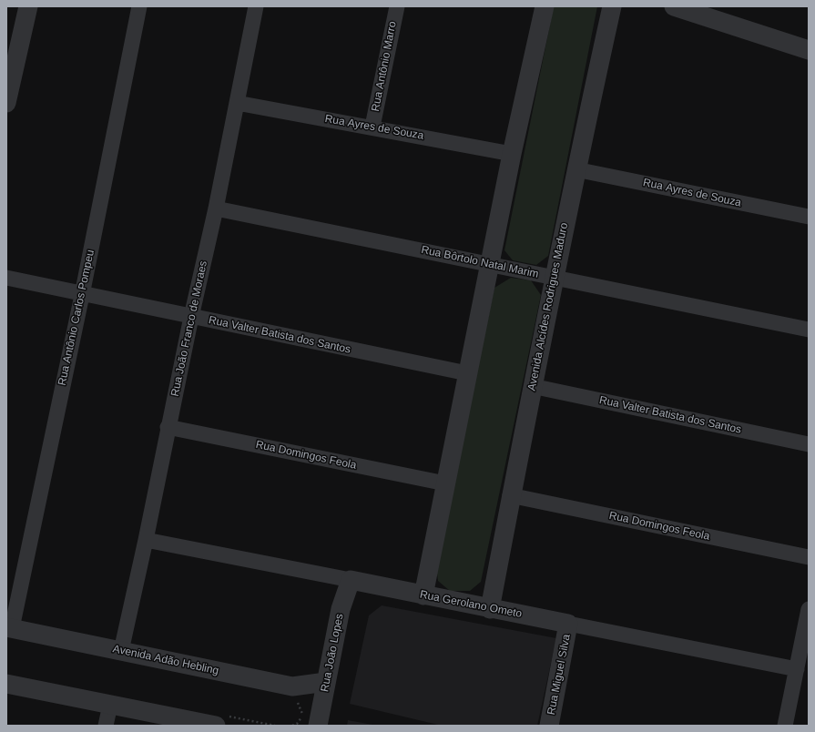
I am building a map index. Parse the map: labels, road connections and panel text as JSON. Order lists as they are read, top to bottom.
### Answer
{
  "streets": {
    "street": [
      "Rua Antônio Marro",
      "Rua Ayres de Souza",
      "Rua Bôrtolo Natal Marim",
      "Avenida Alcídes Rodrigues Maduro",
      "Rua Antônio Carlos Pompeu",
      "Rua João Franco de Moraes",
      "Rua Valter Batista dos Santos",
      "Rua Domingos Feola",
      "Rua Gerolano Ometo",
      "Rua João Lopes",
      "Avenida Adão Hebling",
      "Rua Miguel Silva"
    ]
  },
  "crossings": [
    ["Rua Antônio Marro", "Rua Ayres de Souza"],
    ["Rua Ayres de Souza", "Avenida Alcídes Rodrigues Maduro"],
    ["Rua Ayres de Souza", "Rua João Franco de Moraes"],
    ["Rua Bôrtolo Natal Marim", "Avenida Alcídes Rodrigues Maduro"],
    ["Rua Bôrtolo Natal Marim", "Rua João Franco de Moraes"],
    ["Avenida Alcídes Rodrigues Maduro", "Rua Valter Batista dos Santos"],
    ["Avenida Alcídes Rodrigues Maduro", "Rua Domingos Feola"],
    ["Avenida Alcídes Rodrigues Maduro", "Rua Gerolano Ometo"],
    ["Rua Antônio Carlos Pompeu", "Rua Valter Batista dos Santos"],
    ["Rua Antônio Carlos Pompeu", "Avenida Adão Hebling"],
    ["Rua João Franco de Moraes", "Rua Valter Batista dos Santos"],
    ["Rua João Franco de Moraes", "Rua Domingos Feola"],
    ["Rua João Franco de Moraes", "Rua Gerolano Ometo"],
    ["Rua João Franco de Moraes", "Avenida Adão Hebling"],
    ["Rua Gerolano Ometo", "Rua João Lopes"],
    ["Rua Gerolano Ometo", "Rua Miguel Silva"],
    ["Rua João Lopes", "Avenida Adão Hebling"]
  ]
}
